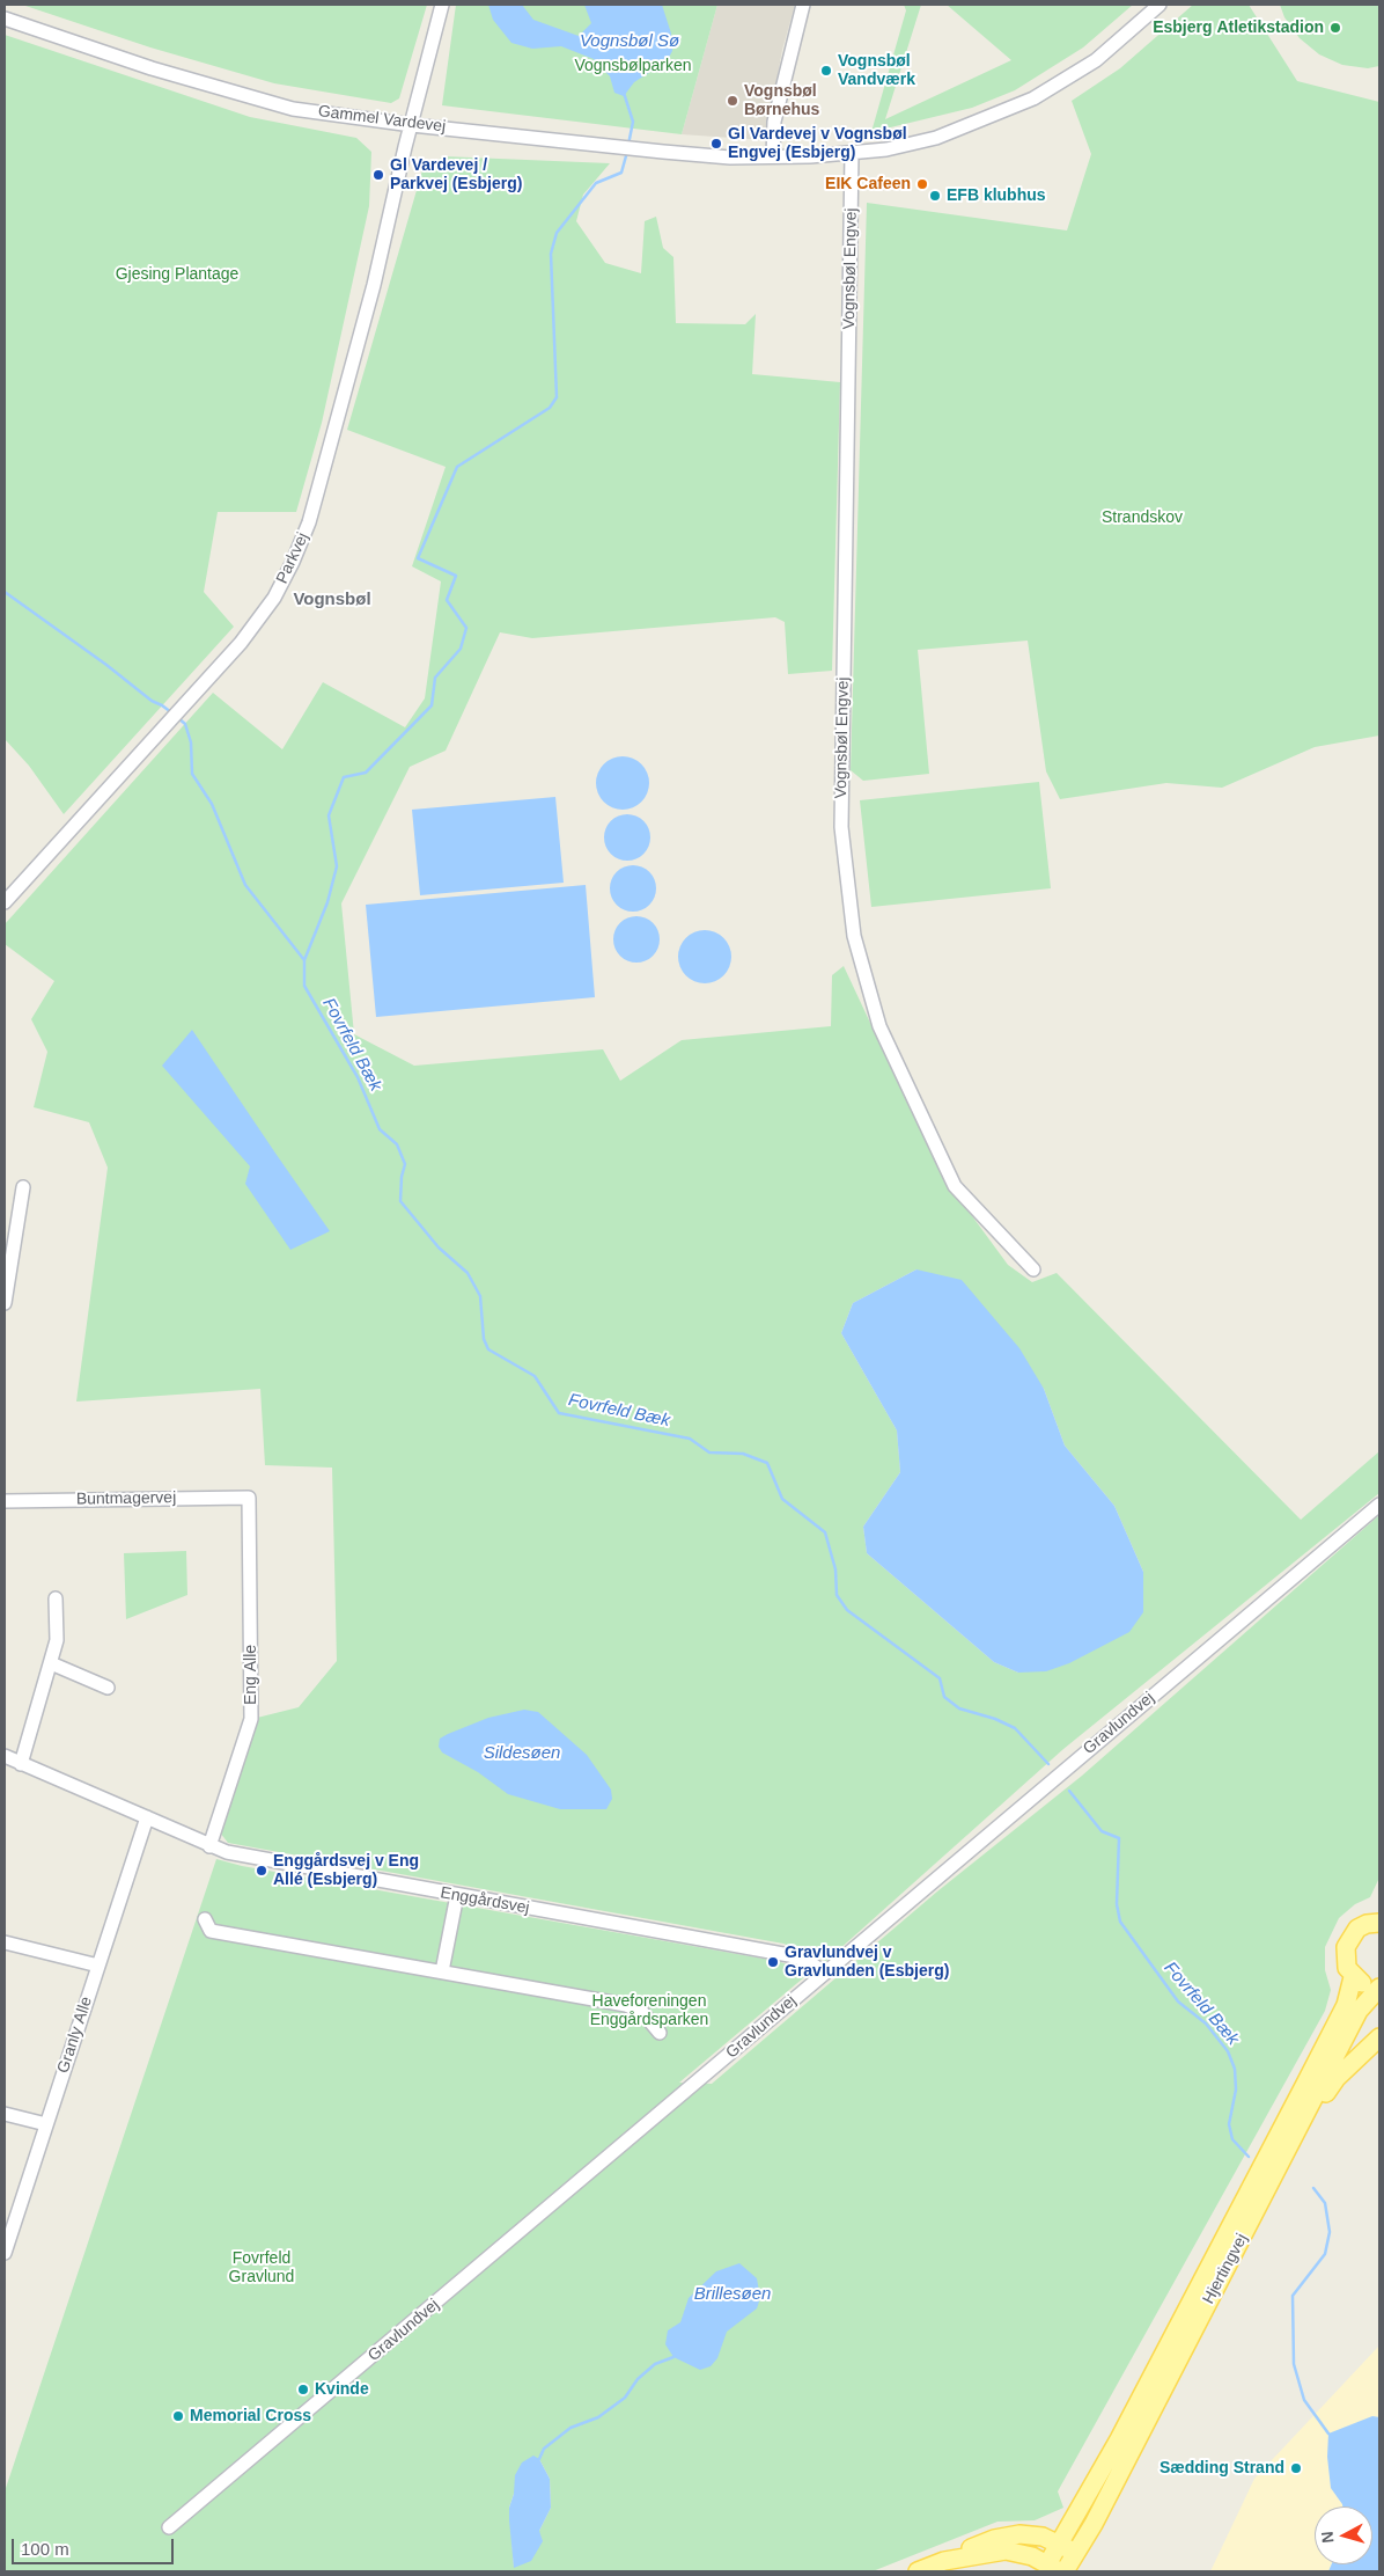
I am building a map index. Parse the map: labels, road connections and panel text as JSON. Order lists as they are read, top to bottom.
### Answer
{
  "streets": {
    "main road": ["Hjertingvej"],
    "street": [
      "Gammel Vardevej",
      "Vognsbøl Engvej",
      "Parkvej",
      "Buntmagervej",
      "Eng Alle",
      "Gravlundvej",
      "Enggårdsvej",
      "Granly Alle"
    ]
  },
  "crossings": [
    ["Gammel Vardevej", "Vognsbøl Engvej"],
    ["Gammel Vardevej", "Parkvej"],
    ["Buntmagervej", "Eng Alle"],
    ["Eng Alle", "Enggårdsvej"],
    ["Gravlundvej", "Enggårdsvej"],
    ["Enggårdsvej", "Granly Alle"]
  ],
  "districts": ["Vognsbøl"],
  "water": [
    "Vognsbøl Sø",
    "Fovrfeld Bæk",
    "Sildesøen",
    "Brillesøen"
  ],
  "parks": [
    "Vognsbølparken",
    "Gjesing Plantage",
    "Strandskov",
    "Haveforeningen Enggårdsparken",
    "Fovrfeld Gravlund"
  ],
  "places": [
    "Esbjerg Atletikstadion",
    "Vognsbøl Vandværk",
    "Vognsbøl Børnehus",
    "Gl Vardevej v Vognsbøl Engvej (Esbjerg)",
    "Gl Vardevej / Parkvej (Esbjerg)",
    "EIK Cafeen",
    "EFB klubhus",
    "Enggårdsvej v Eng Allé (Esbjerg)",
    "Gravlundvej v Gravlunden (Esbjerg)",
    "Kvinde",
    "Memorial Cross",
    "Sædding Strand"
  ],
  "scale_bar": "100 m",
  "north": "left"
}
